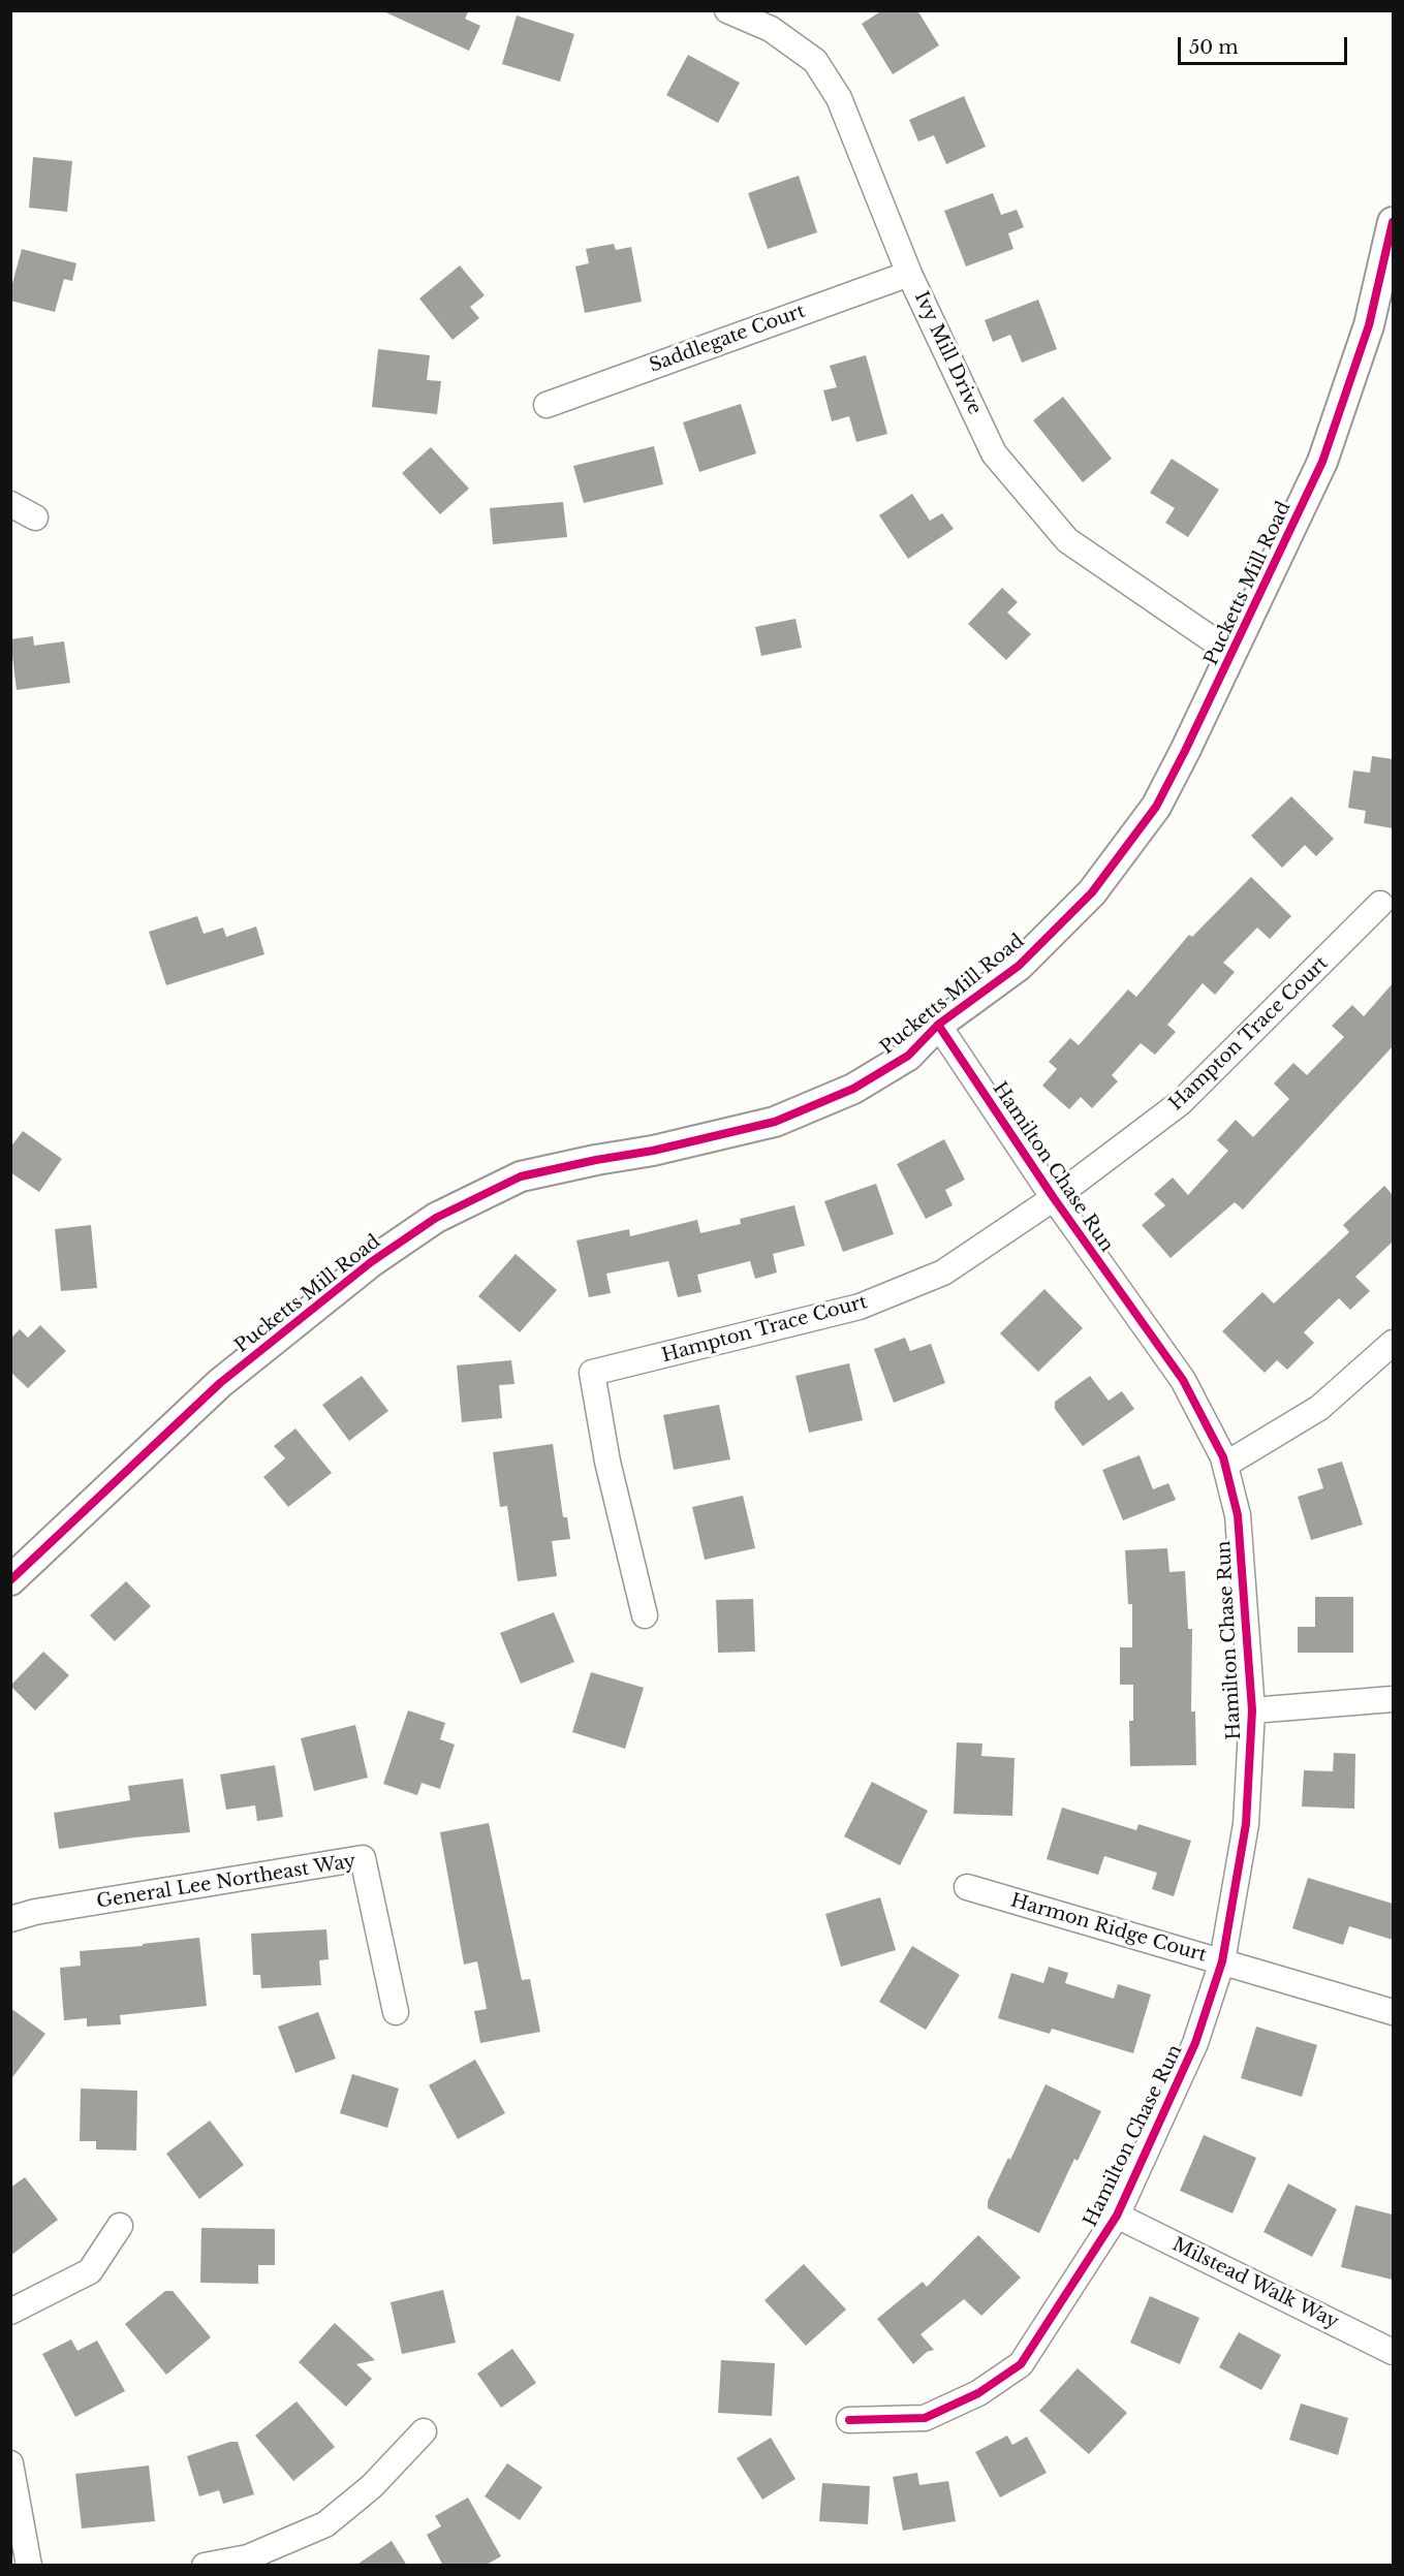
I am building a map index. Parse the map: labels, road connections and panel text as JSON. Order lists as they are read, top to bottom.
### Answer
{
  "streets": {
    "street": [
      "Saddlegate Court",
      "Ivy Mill Drive",
      "Pucketts Mill Road",
      "Hampton Trace Court",
      "Hamilton Chase Run",
      "General Lee Northeast Way",
      "Harmon Ridge Court",
      "Milstead Walk Way"
    ]
  },
  "crossings": [
    ["Saddlegate Court", "Ivy Mill Drive"],
    ["Ivy Mill Drive", "Pucketts Mill Road"],
    ["Pucketts Mill Road", "Hamilton Chase Run"],
    ["Hampton Trace Court", "Hamilton Chase Run"],
    ["Hamilton Chase Run", "Harmon Ridge Court"],
    ["Hamilton Chase Run", "Milstead Walk Way"]
  ],
  "scale_bar": "50 m"
}
